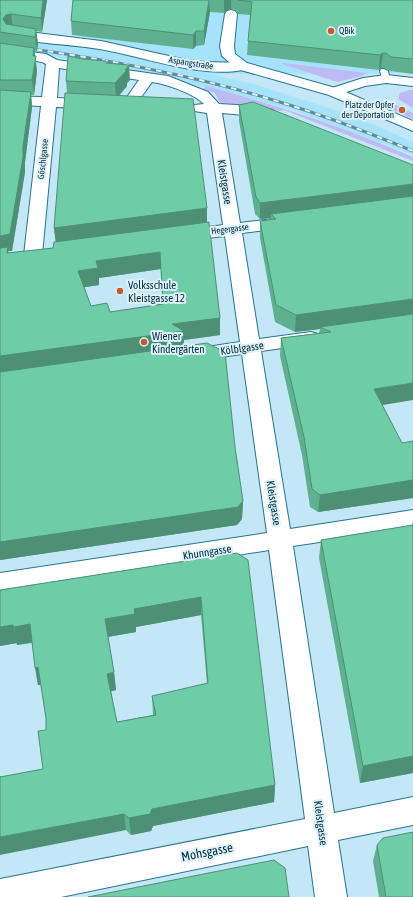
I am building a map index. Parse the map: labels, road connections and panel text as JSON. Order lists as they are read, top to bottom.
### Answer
{
  "streets": {
    "street": [
      "Aspangstraße",
      "Göschlgasse",
      "Kleistgasse",
      "Hegergasse",
      "Kölblgasse",
      "Khunngasse",
      "Mohsgasse"
    ]
  },
  "crossings": [
    ["Kleistgasse", "Hegergasse"],
    ["Kleistgasse", "Kölblgasse"],
    ["Kleistgasse", "Khunngasse"],
    ["Kleistgasse", "Mohsgasse"]
  ],
  "places": [
    "QBik",
    "Platz der Opfer der Deportation",
    "Volksschule Kleistgasse 12",
    "Wiener Kindergärten"
  ]
}
